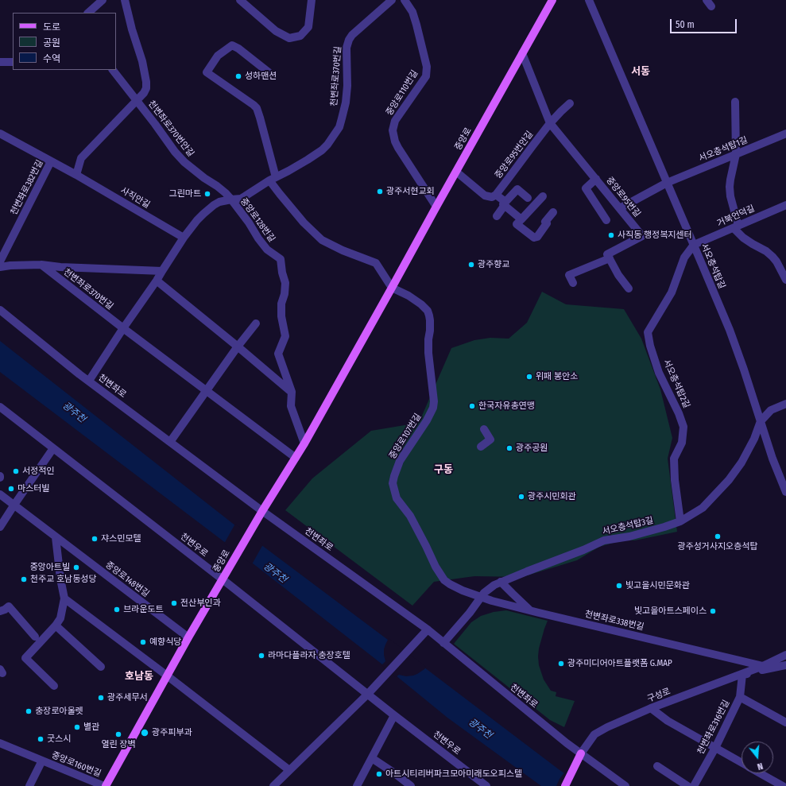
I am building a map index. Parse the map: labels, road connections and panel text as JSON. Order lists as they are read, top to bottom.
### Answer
{
  "streets": {
    "main road": ["중앙로", "구성로"],
    "street": [
      "천변좌로370번길",
      "중앙로110번길",
      "천변좌로370번안길",
      "서오층석탑1길",
      "중앙로95번안길",
      "천변좌로382번길",
      "중앙로95번길",
      "사직안길",
      "거북언덕길",
      "중앙로128번길",
      "서오층석탑길",
      "서오층석탑2길",
      "천변좌로",
      "중앙로107번길",
      "서오층석탑3길",
      "천변우로",
      "중앙로148번길",
      "천변좌로338번길",
      "천변좌로316번길",
      "중앙로160번길"
    ]
  },
  "crossings": [
    ["천변좌로370번길", "천변좌로370번안길"],
    ["천변좌로370번길", "중앙로"],
    ["천변좌로370번길", "사직안길"],
    ["천변좌로370번길", "중앙로128번길"],
    ["천변좌로370번길", "천변좌로"],
    ["중앙로110번길", "중앙로"],
    ["천변좌로370번안길", "중앙로128번길"],
    ["중앙로", "중앙로95번길"],
    ["중앙로", "중앙로128번길"],
    ["중앙로", "천변좌로"],
    ["중앙로", "중앙로107번길"],
    ["중앙로", "천변우로"],
    ["중앙로", "중앙로148번길"],
    ["중앙로", "중앙로160번길"],
    ["서오층석탑1길", "중앙로95번길"],
    ["서오층석탑1길", "서오층석탑길"],
    ["중앙로95번안길", "중앙로95번길"],
    ["천변좌로382번길", "사직안길"],
    ["거북언덕길", "서오층석탑길"],
    ["거북언덕길", "서오층석탑2길"],
    ["서오층석탑길", "서오층석탑2길"],
    ["서오층석탑길", "서오층석탑3길"],
    ["서오층석탑2길", "서오층석탑3길"],
    ["천변좌로", "서오층석탑3길"],
    ["천변좌로", "구성로"],
    ["중앙로107번길", "천변좌로338번길"],
    ["서오층석탑3길", "천변좌로338번길"],
    ["천변좌로338번길", "구성로"],
    ["구성로", "천변좌로316번길"]
  ],
  "districts": ["서동", "구동", "호남동"],
  "water": ["광주천"],
  "places": [
    "성하맨션",
    "광주서현교회",
    "그린마트",
    "사직동 행정복지센터",
    "광주향교",
    "위패 봉안소",
    "한국자유총연맹",
    "광주공원",
    "서정적인",
    "마스터빌",
    "광주시민회관",
    "광주성거사지오층석탑",
    "쟈스민모텔",
    "중앙아트빌",
    "천주교 호남동성당",
    "빛고을시민문화관",
    "전산부인과",
    "브라운도트",
    "빛고을아트스페이스",
    "예향식당",
    "라마다플라자 충장호텔",
    "광주미디어아트플랫폼 G.MAP",
    "광주세무서",
    "충장로아울렛",
    "별관",
    "광주피부과",
    "열린 장벽",
    "굿스시",
    "아트시티리버파크모아미래도오피스텔"
  ],
  "legend": ["도로", "공원", "수역"],
  "scale_bar": "50 m",
  "north": "bottom"
}
